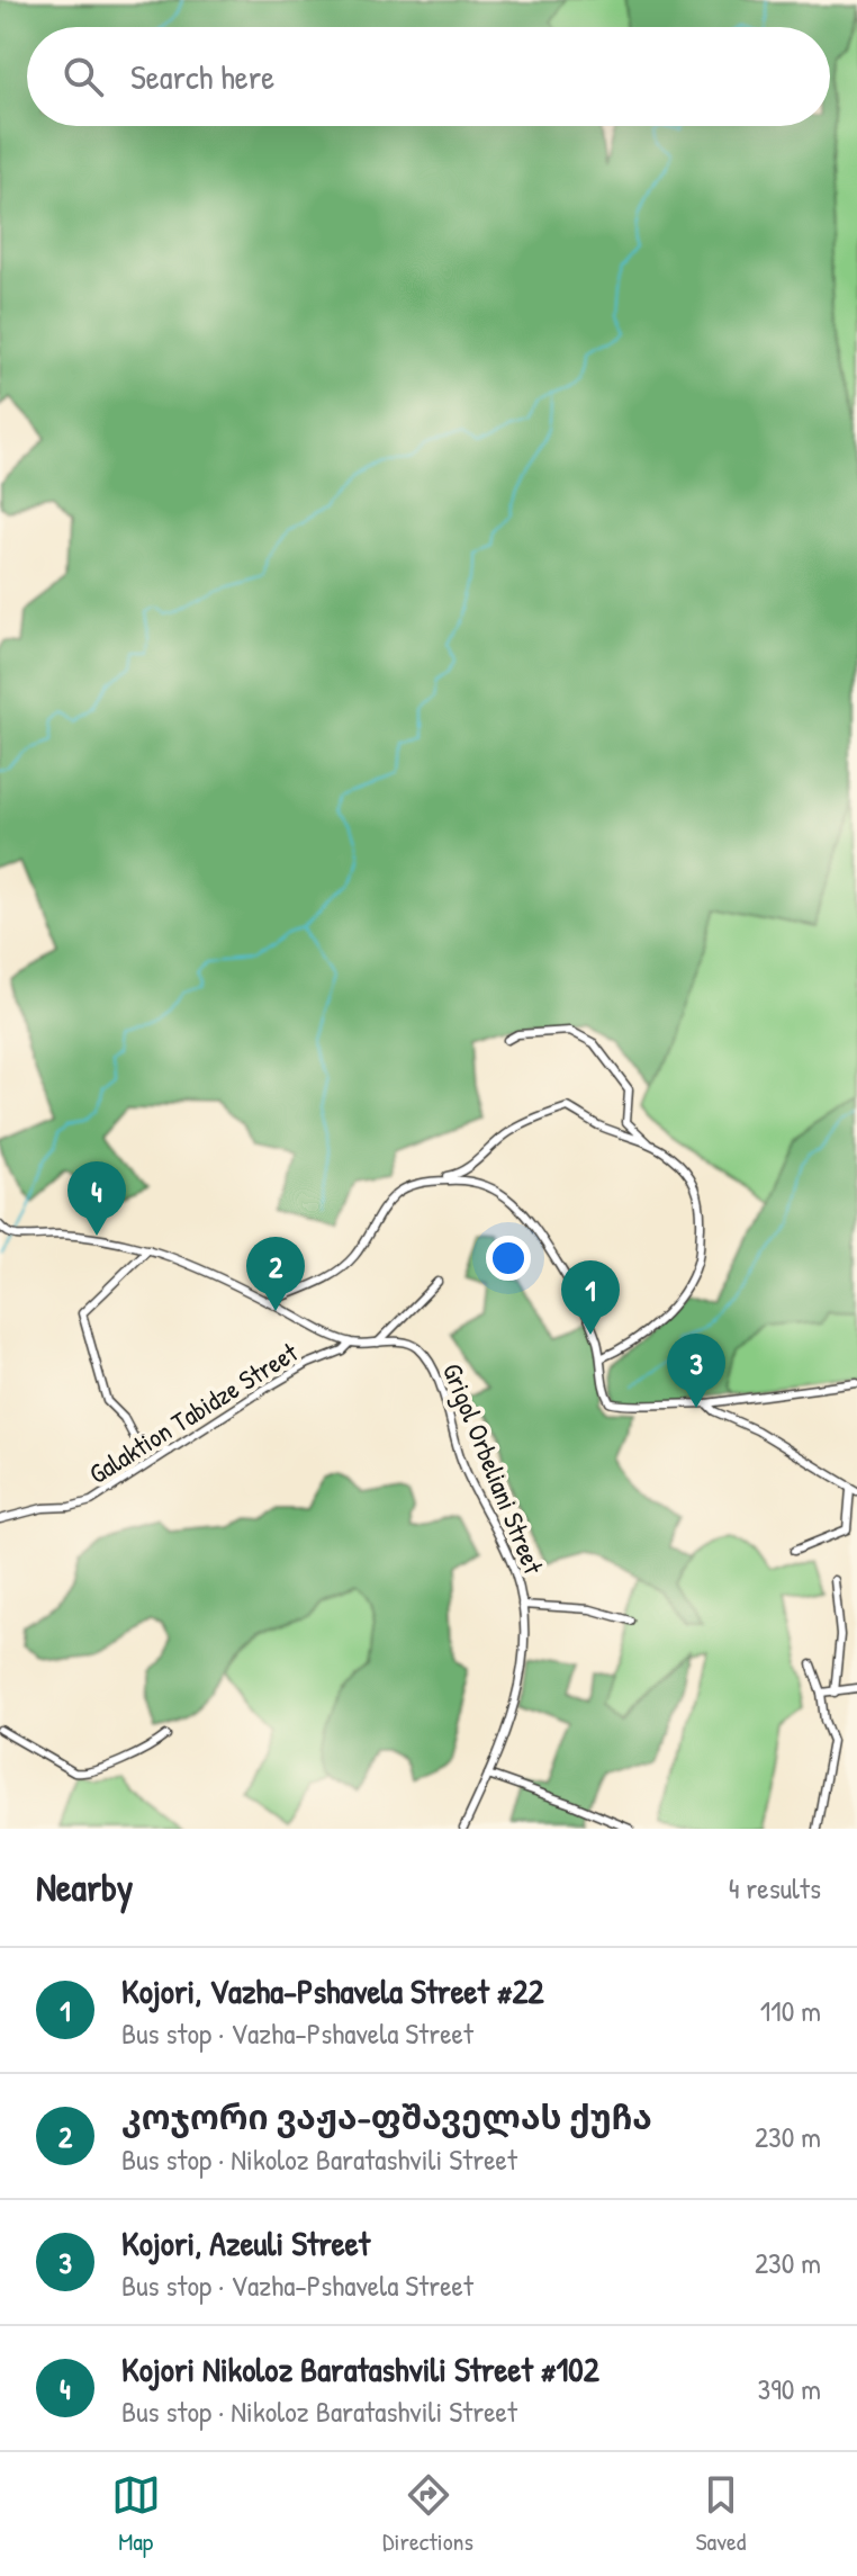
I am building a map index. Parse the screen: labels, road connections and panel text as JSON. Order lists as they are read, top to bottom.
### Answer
{
  "streets": {
    "street": ["Galaktion Tabidze Street", "Grigol Orbeliani Street"]
  },
  "crossings": [
    ["Galaktion Tabidze Street", "Grigol Orbeliani Street"]
  ],
  "page": {
    "search": "Search here",
    "pins": [
      "4",
      "2",
      "1",
      "3"
    ],
    "heading": ["Nearby", "4 results"],
    "list": [
      {
        "mark": "1",
        "name": "Kojori, Vazha-Pshavela Street #22",
        "note": "Bus stop · Vazha-Pshavela Street",
        "value": "110 m"
      },
      {
        "mark": "2",
        "name": "კოჯორი ვაჟა-ფშაველას ქუჩა",
        "note": "Bus stop · Nikoloz Baratashvili Street",
        "value": "230 m"
      },
      {
        "mark": "3",
        "name": "Kojori, Azeuli Street",
        "note": "Bus stop · Vazha-Pshavela Street",
        "value": "230 m"
      },
      {
        "mark": "4",
        "name": "Kojori Nikoloz Baratashvili Street #102",
        "note": "Bus stop · Nikoloz Baratashvili Street",
        "value": "390 m"
      }
    ],
    "nav": ["Map", "Directions", "Saved"]
  }
}
